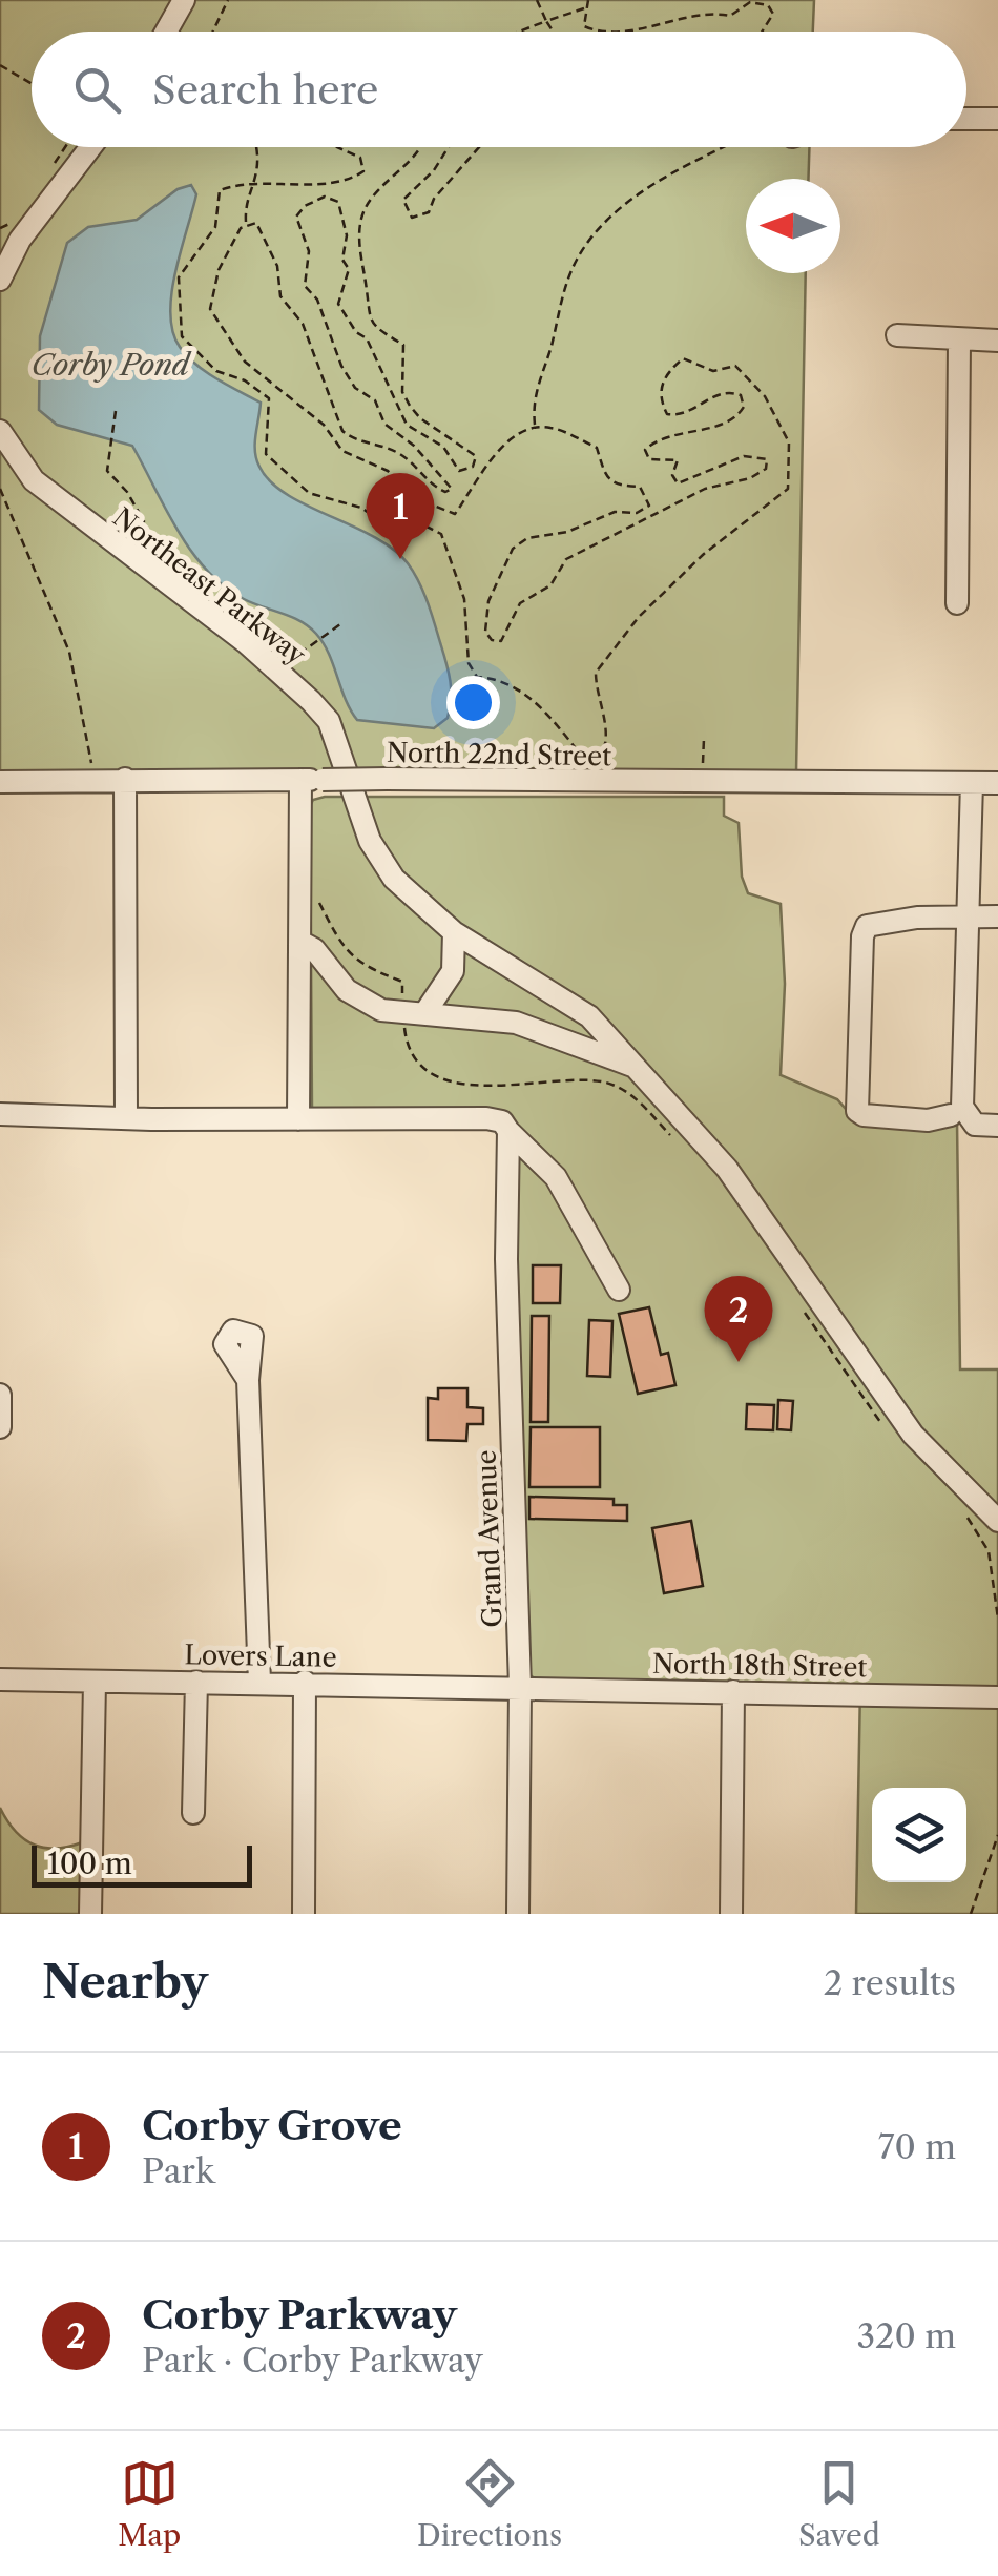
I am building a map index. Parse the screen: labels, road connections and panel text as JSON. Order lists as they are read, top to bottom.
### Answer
{
  "streets": {
    "street": [
      "Northeast Parkway",
      "North 22nd Street",
      "Grand Avenue",
      "Lovers Lane",
      "North 18th Street"
    ]
  },
  "crossings": [
    ["Grand Avenue", "Lovers Lane"],
    ["Grand Avenue", "North 18th Street"],
    ["Lovers Lane", "North 18th Street"]
  ],
  "water": ["Corby Pond"],
  "scale_bar": "100 m",
  "north": "left",
  "page": {
    "search": "Search here",
    "pins": ["1", "2"],
    "scale": "100 m",
    "heading": ["Nearby", "2 results"],
    "list": [
      {
        "mark": "1",
        "name": "Corby Grove",
        "note": "Park",
        "value": "70 m"
      },
      {
        "mark": "2",
        "name": "Corby Parkway",
        "note": "Park · Corby Parkway",
        "value": "320 m"
      }
    ],
    "nav": ["Map", "Directions", "Saved"]
  }
}
